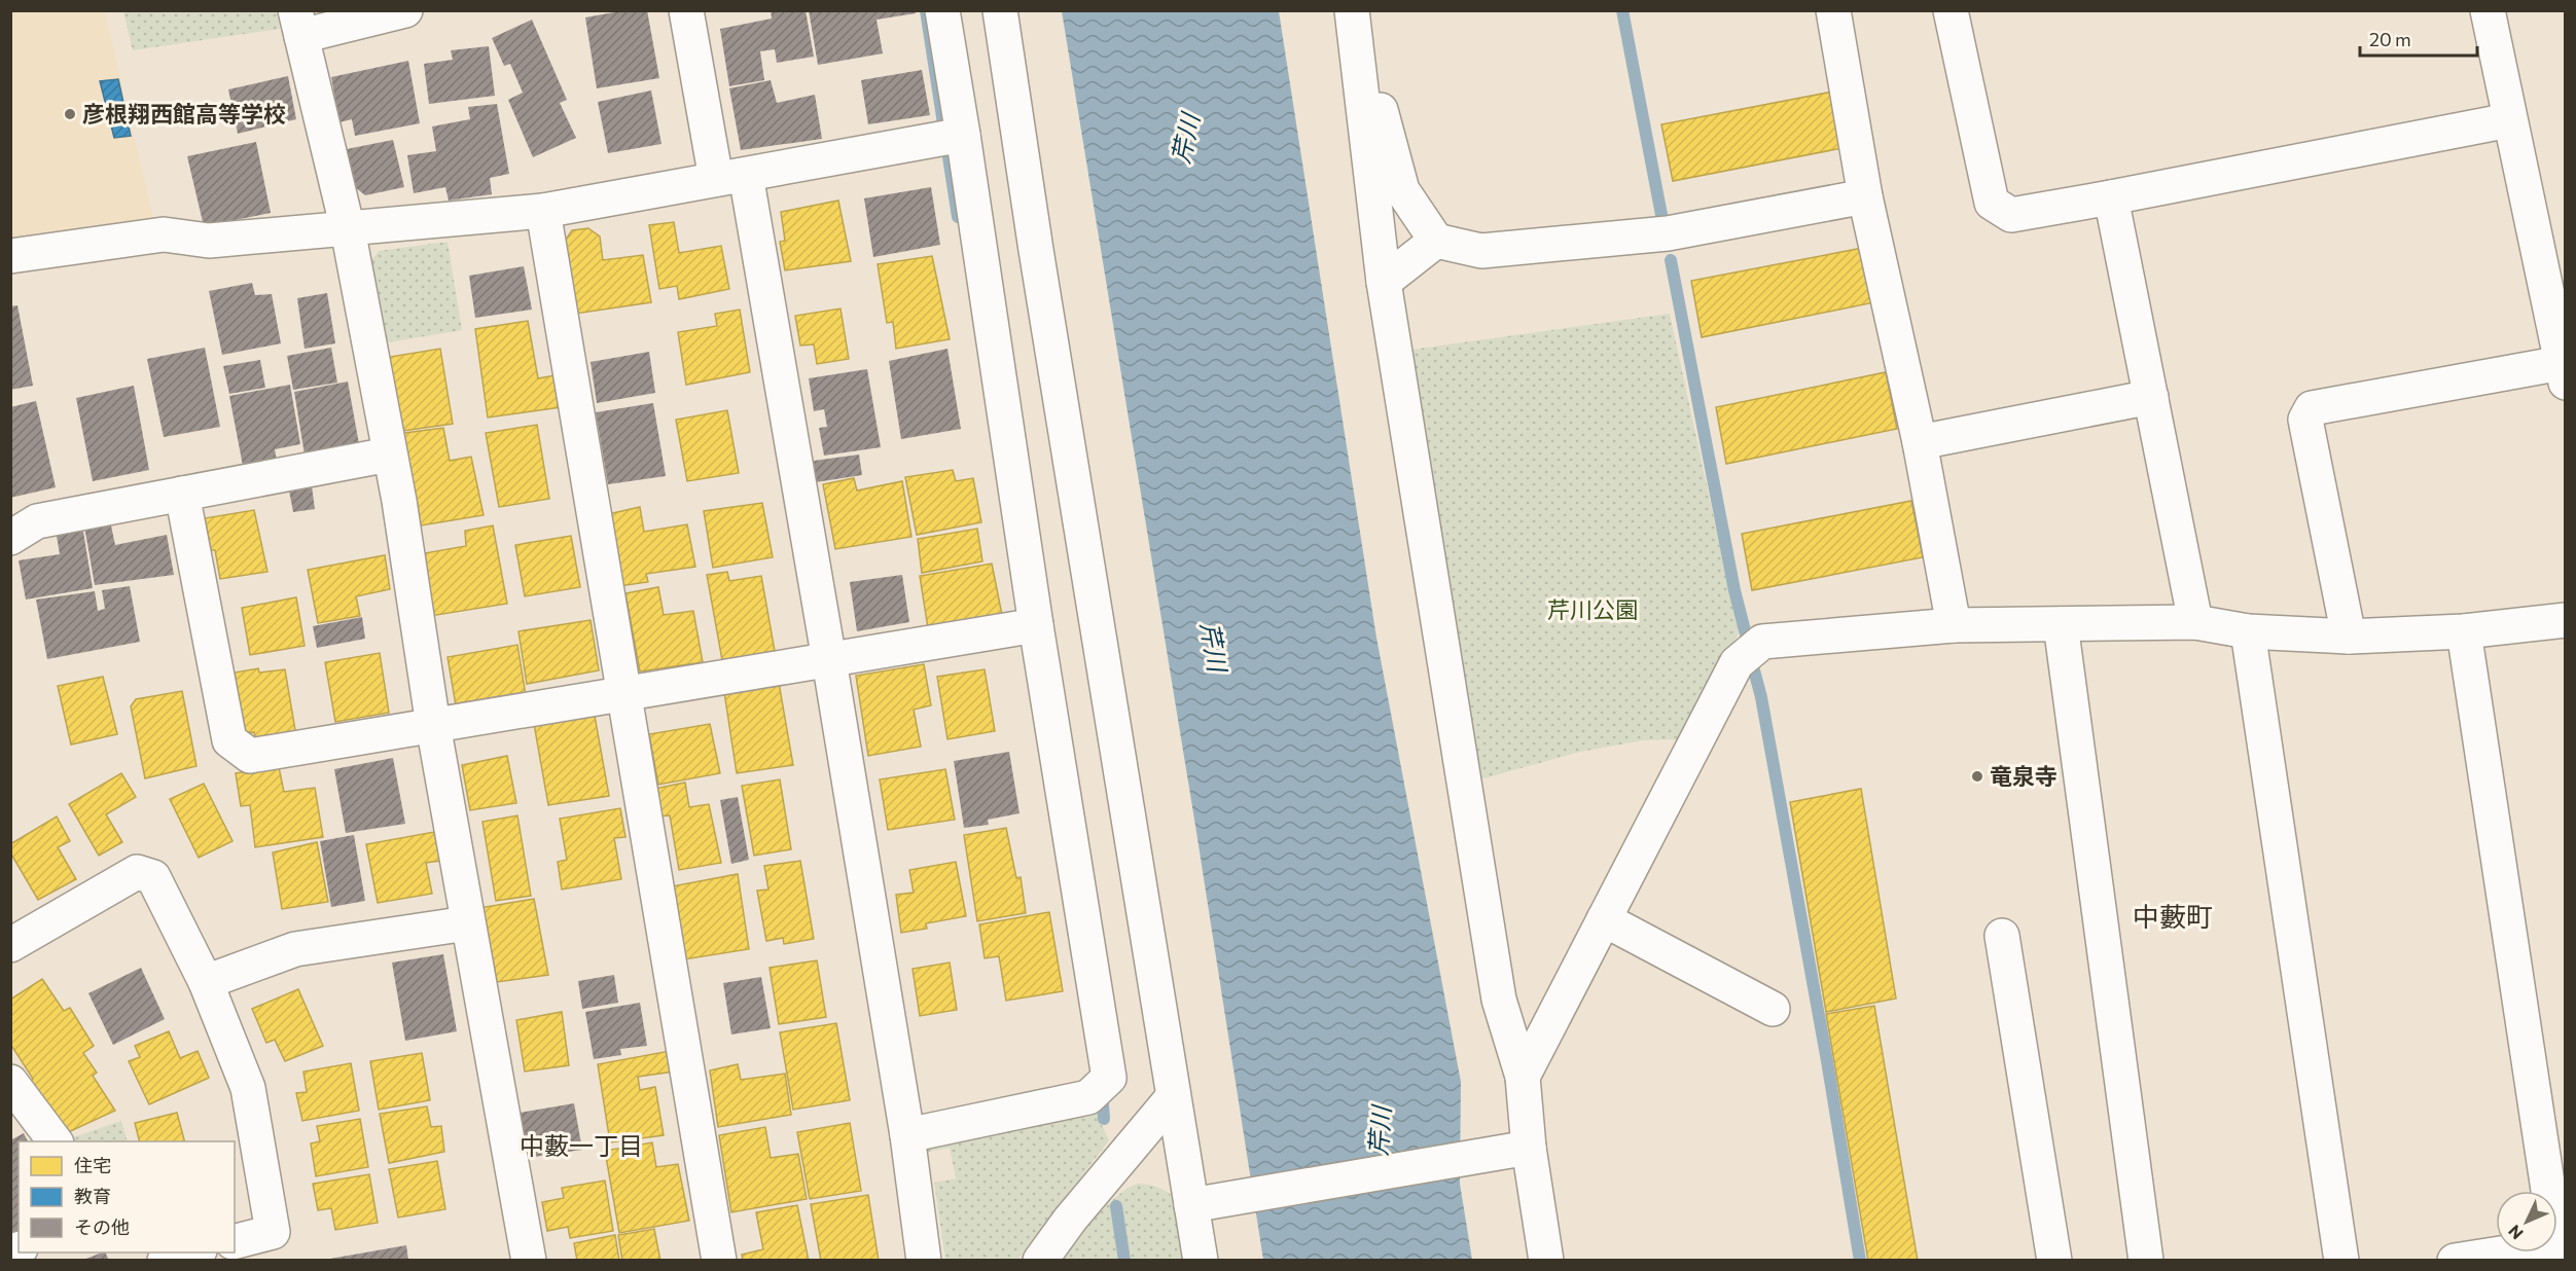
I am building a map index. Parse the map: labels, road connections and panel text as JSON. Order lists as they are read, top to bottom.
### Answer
{
  "districts": ["中藪町", "中藪一丁目"],
  "water": ["芹川"],
  "parks": ["芹川公園"],
  "places": ["彦根翔西館高等学校", "竜泉寺"],
  "legend": ["住宅", "教育", "その他"],
  "scale_bar": "20 m",
  "north": "bottom left"
}
